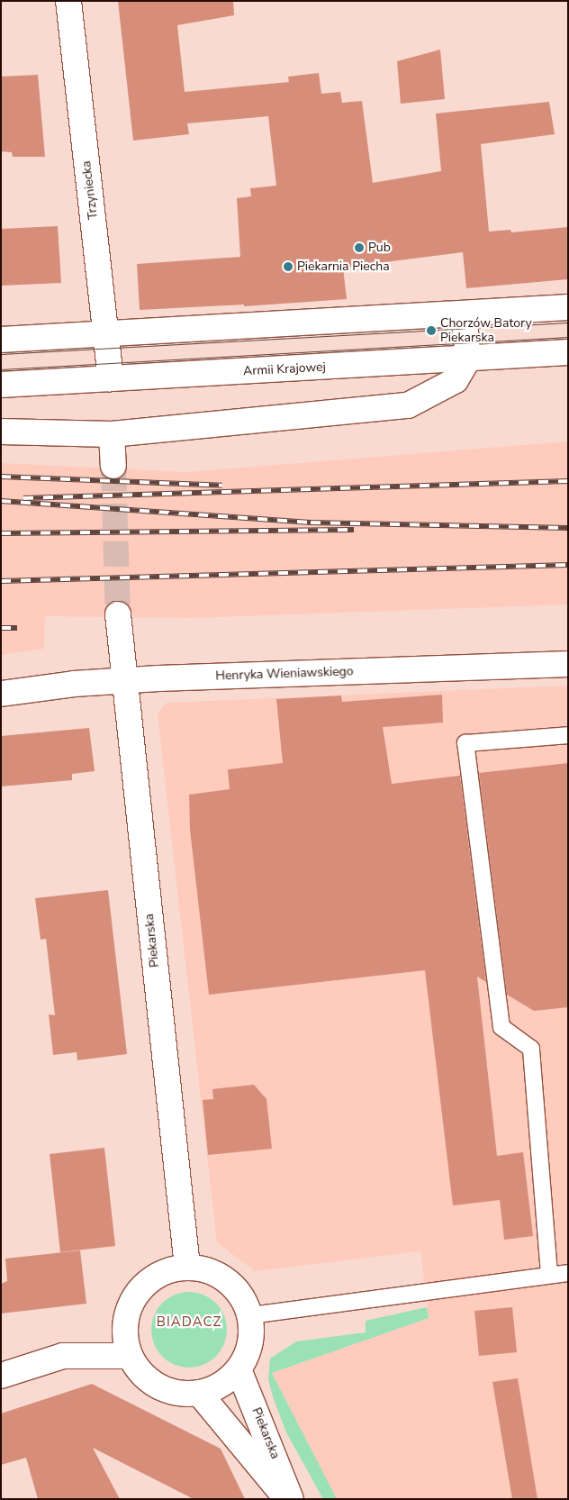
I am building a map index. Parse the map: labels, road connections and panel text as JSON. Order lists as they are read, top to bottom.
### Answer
{
  "streets": {
    "street": [
      "Trzyniecka",
      "Armii Krajowej",
      "Henryka Wieniawskiego",
      "Piekarska"
    ]
  },
  "crossings": [
    ["Trzyniecka", "Armii Krajowej"],
    ["Henryka Wieniawskiego", "Piekarska"]
  ],
  "districts": ["BIADACZ"],
  "places": ["Pub", "Piekarnia Piecha", "Chorzów Batory Piekarska"]
}
